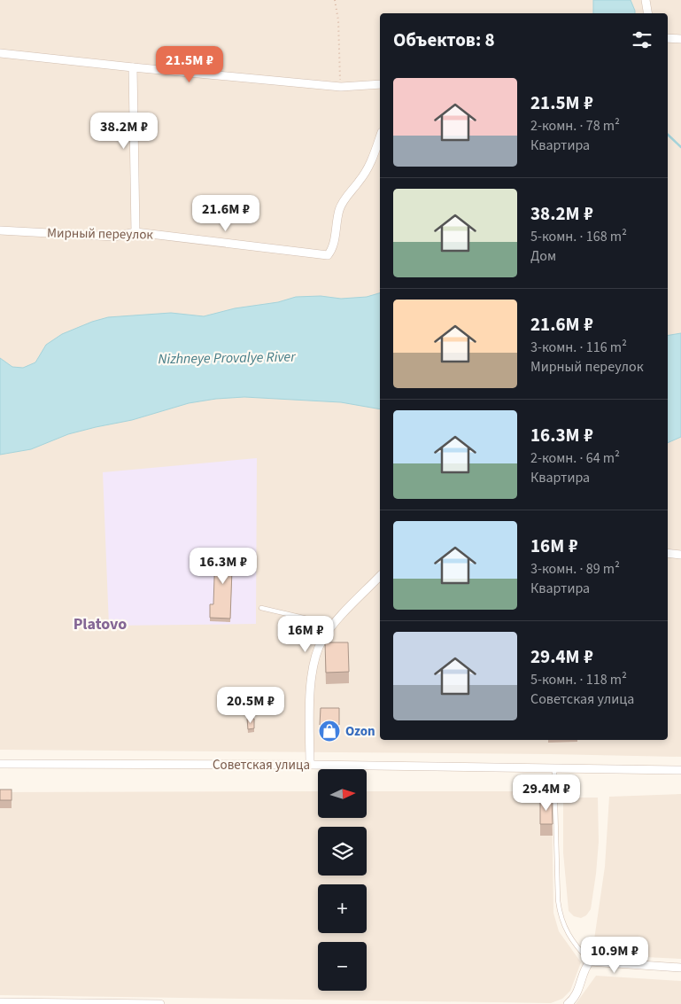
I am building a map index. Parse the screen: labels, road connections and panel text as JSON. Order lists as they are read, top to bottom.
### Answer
{
  "streets": {
    "street": ["Мирный переулок", "Советская улица"]
  },
  "districts": ["Platovo"],
  "water": ["Nizhneye Provalye River"],
  "places": {
    "shop": ["Ozon"]
  },
  "north": "right",
  "page": {
    "heading": "Объектов: 8",
    "price": [
      "21.5M ₽",
      "38.2M ₽",
      "21.6M ₽",
      "16.3M ₽",
      "16M ₽",
      "20.5M ₽",
      "29.4M ₽",
      "10.9M ₽"
    ],
    "list": [
      {
        "name": "21.5M ₽",
        "note": "2-комн. · 78 m² · Квартира"
      },
      {
        "name": "38.2M ₽",
        "note": "5-комн. · 168 m² · Дом"
      },
      {
        "name": "21.6M ₽",
        "note": "3-комн. · 116 m² · Мирный переулок"
      },
      {
        "name": "16.3M ₽",
        "note": "2-комн. · 64 m² · Квартира"
      },
      {
        "name": "16M ₽",
        "note": "3-комн. · 89 m² · Квартира"
      },
      {
        "name": "29.4M ₽",
        "note": "5-комн. · 118 m² · Советская улица"
      }
    ],
    "map_buttons": ["+", "−"]
  }
}
